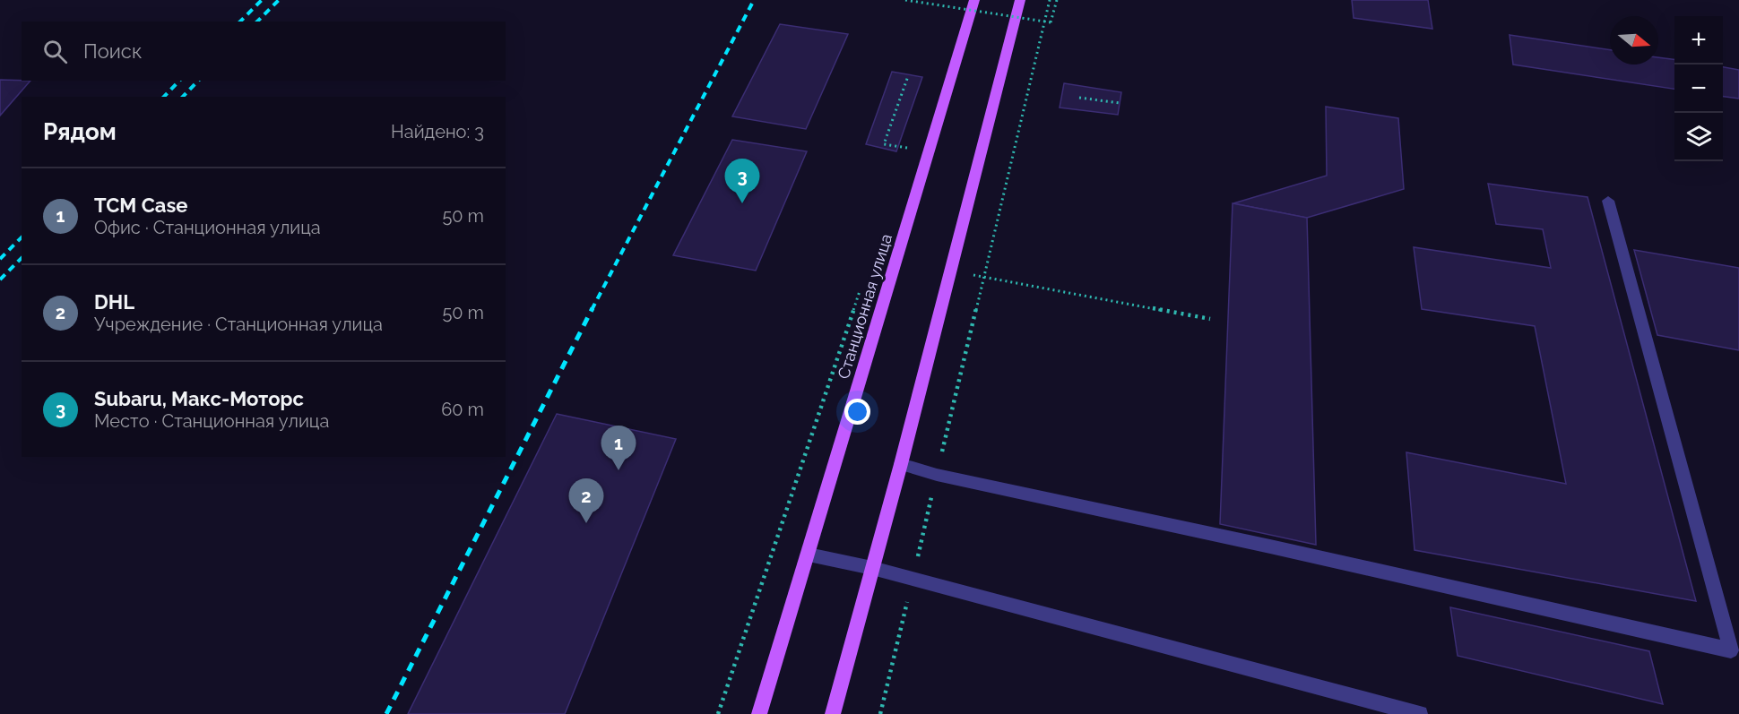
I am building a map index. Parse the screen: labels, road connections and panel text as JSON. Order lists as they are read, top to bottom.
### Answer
{
  "streets": {
    "main road": ["Станционная улица"]
  },
  "north": "right",
  "page": {
    "map_buttons": ["+", "−"],
    "search": "Поиск",
    "heading": ["Рядом", "Найдено: 3"],
    "pins": ["3", "1", "2"],
    "list": [
      {
        "mark": "1",
        "name": "ТСМ Case",
        "note": "Офис · Станционная улица",
        "value": "50 m"
      },
      {
        "mark": "2",
        "name": "DHL",
        "note": "Учреждение · Станционная улица",
        "value": "50 m"
      },
      {
        "mark": "3",
        "name": "Subaru, Макс-Моторс",
        "note": "Место · Станционная улица",
        "value": "60 m"
      }
    ]
  }
}
